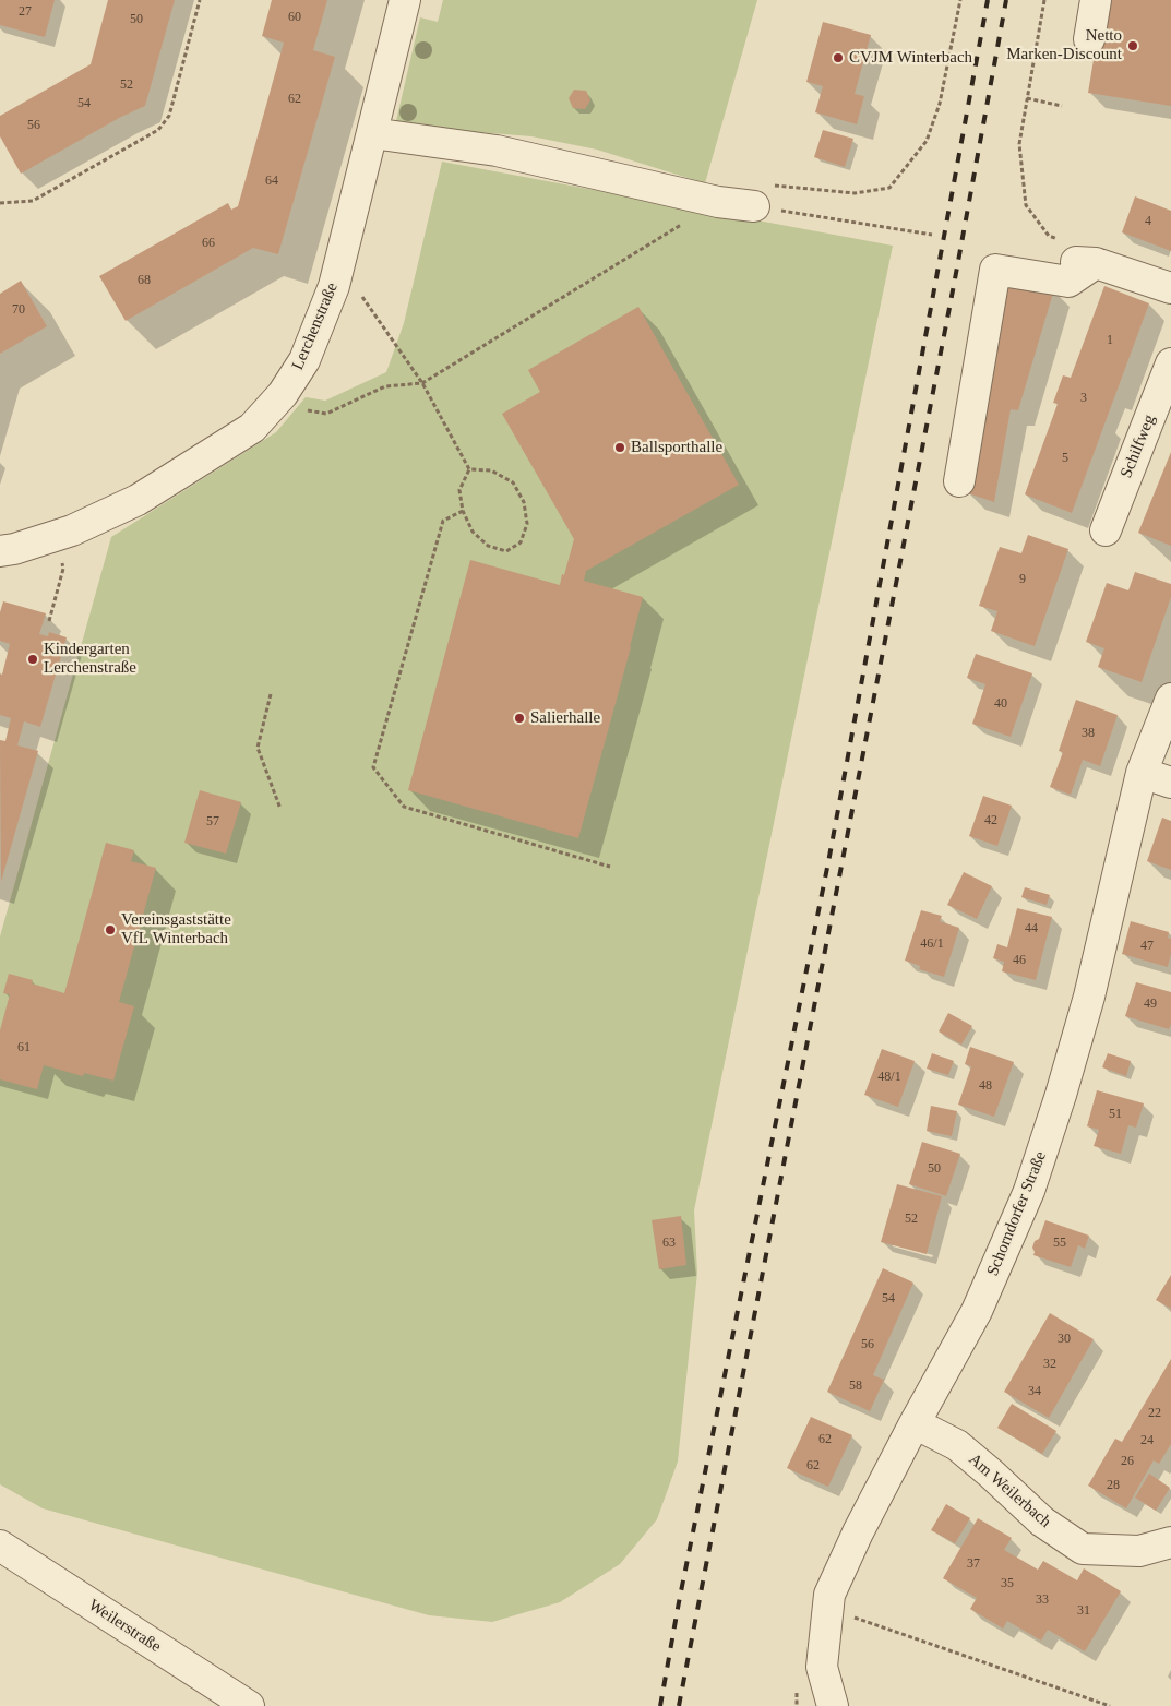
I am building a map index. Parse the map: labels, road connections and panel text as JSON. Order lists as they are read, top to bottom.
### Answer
{
  "streets": {
    "street": [
      "Lerchenstraße",
      "Schilfweg",
      "Schorndorfer Straße",
      "Am Weilerbach",
      "Weilerstraße"
    ]
  },
  "crossings": [
    ["Schorndorfer Straße", "Am Weilerbach"]
  ],
  "places": [
    "Netto Marken-Discount",
    "CVJM Winterbach",
    "Ballsporthalle",
    "Kindergarten Lerchenstraße",
    "Salierhalle",
    "Vereinsgaststätte VfL Winterbach"
  ],
  "house_numbers": [
    "27",
    "60",
    "50",
    "52",
    "62",
    "54",
    "56",
    "64",
    "4",
    "66",
    "68",
    "70",
    "1",
    "3",
    "5",
    "9",
    "40",
    "38",
    "42",
    "57",
    "44",
    "46/1",
    "47",
    "46",
    "49",
    "61",
    "48/1",
    "48",
    "51",
    "50",
    "52",
    "63",
    "55",
    "54",
    "30",
    "56",
    "32",
    "58",
    "34",
    "22",
    "62",
    "24",
    "26",
    "62",
    "28",
    "37",
    "35",
    "33",
    "31"
  ]
}
